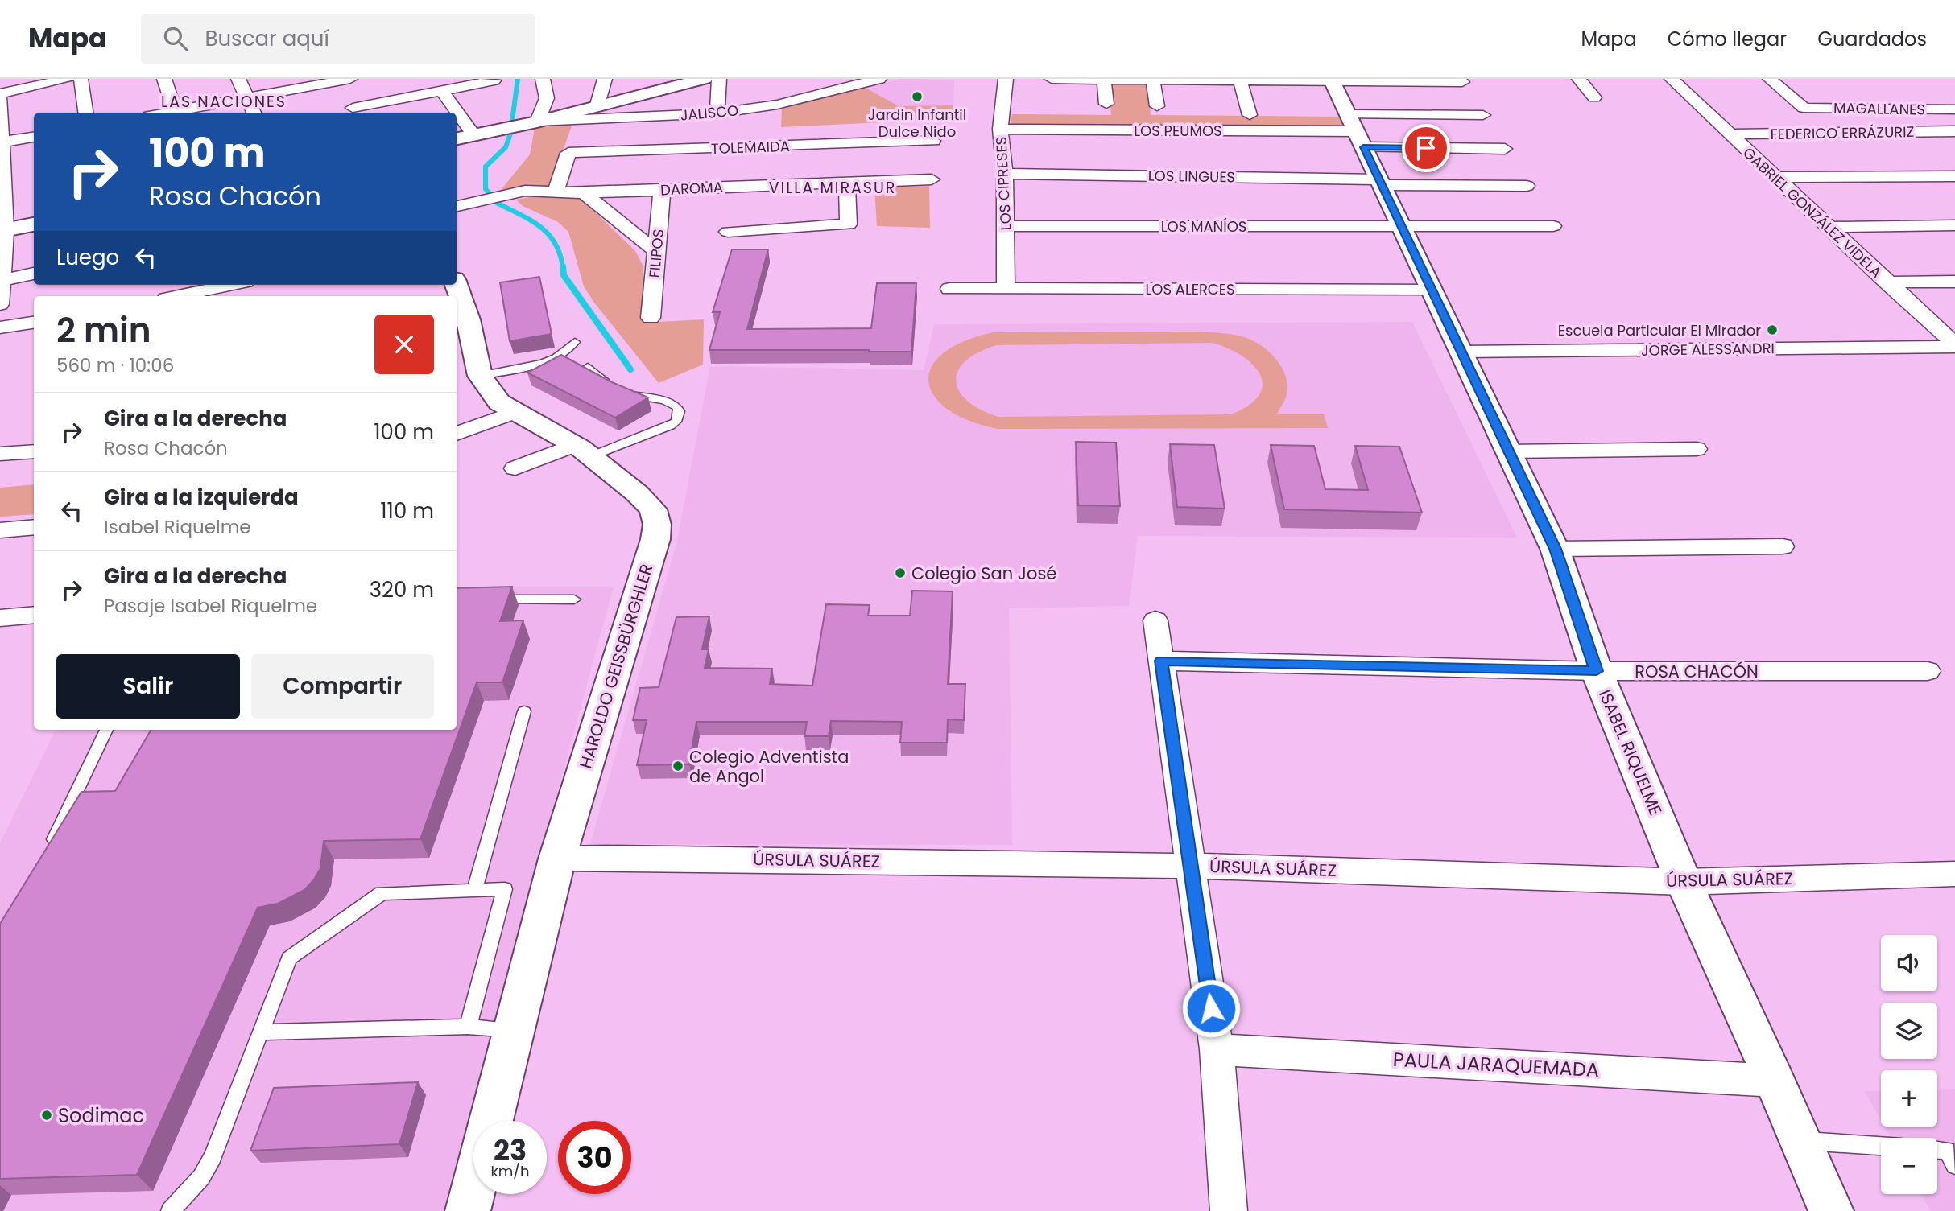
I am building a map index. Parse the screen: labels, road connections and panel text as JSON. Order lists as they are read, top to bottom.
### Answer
{
  "streets": {
    "street": [
      "MAGALLANES",
      "JALISCO",
      "LOS PEUMOS",
      "FEDERICO ERRÁZURIZ",
      "TOLEMAIDA",
      "LOS LINGUES",
      "LOS CIPRESES",
      "DAROMA",
      "GABRIEL GONZÁLEZ VIDELA",
      "LOS MAÑÍOS",
      "FILIPOS",
      "LOS ALERCES",
      "JORGE ALESSANDRI",
      "HAROLDO GEISSBÜRGHLER",
      "ROSA CHACÓN",
      "ISABEL RIQUELME",
      "ÚRSULA SUÁREZ",
      "PAULA JARAQUEMADA"
    ]
  },
  "crossings": [
    ["LOS PEUMOS", "LOS CIPRESES"],
    ["LOS PEUMOS", "ISABEL RIQUELME"],
    ["FEDERICO ERRÁZURIZ", "GABRIEL GONZÁLEZ VIDELA"],
    ["TOLEMAIDA", "DAROMA"],
    ["LOS LINGUES", "LOS CIPRESES"],
    ["LOS LINGUES", "ISABEL RIQUELME"],
    ["LOS CIPRESES", "LOS MAÑÍOS"],
    ["LOS CIPRESES", "LOS ALERCES"],
    ["DAROMA", "FILIPOS"],
    ["GABRIEL GONZÁLEZ VIDELA", "JORGE ALESSANDRI"],
    ["LOS MAÑÍOS", "ISABEL RIQUELME"],
    ["LOS ALERCES", "ISABEL RIQUELME"],
    ["JORGE ALESSANDRI", "ISABEL RIQUELME"],
    ["HAROLDO GEISSBÜRGHLER", "ÚRSULA SUÁREZ"],
    ["ROSA CHACÓN", "ISABEL RIQUELME"],
    ["ISABEL RIQUELME", "ÚRSULA SUÁREZ"],
    ["ISABEL RIQUELME", "PAULA JARAQUEMADA"]
  ],
  "districts": ["LAS NACIONES", "VILLA MIRASUR"],
  "places": [
    "Jardin Infantil Dulce Nido",
    "Escuela Particular El Mirador",
    "Colegio San José",
    "Colegio Adventista de Angol",
    "Sodimac"
  ],
  "page": {
    "header": "Mapa",
    "search": "Buscar aquí",
    "nav": ["Mapa", "Cómo llegar", "Guardados"],
    "turn": ["100 m", "Rosa Chacón"],
    "then": "Luego",
    "heading": ["2 min", "560 m · 10:06"],
    "list": [
      {
        "name": "Gira a la derecha",
        "note": "Rosa Chacón",
        "value": "100 m"
      },
      {
        "name": "Gira a la izquierda",
        "note": "Isabel Riquelme",
        "value": "110 m"
      },
      {
        "name": "Gira a la derecha",
        "note": "Pasaje Isabel Riquelme",
        "value": "320 m"
      }
    ],
    "buttons": ["Salir", "Compartir"],
    "map_buttons": ["+", "−"],
    "speed": "23 km/h",
    "limit": "30"
  }
}
